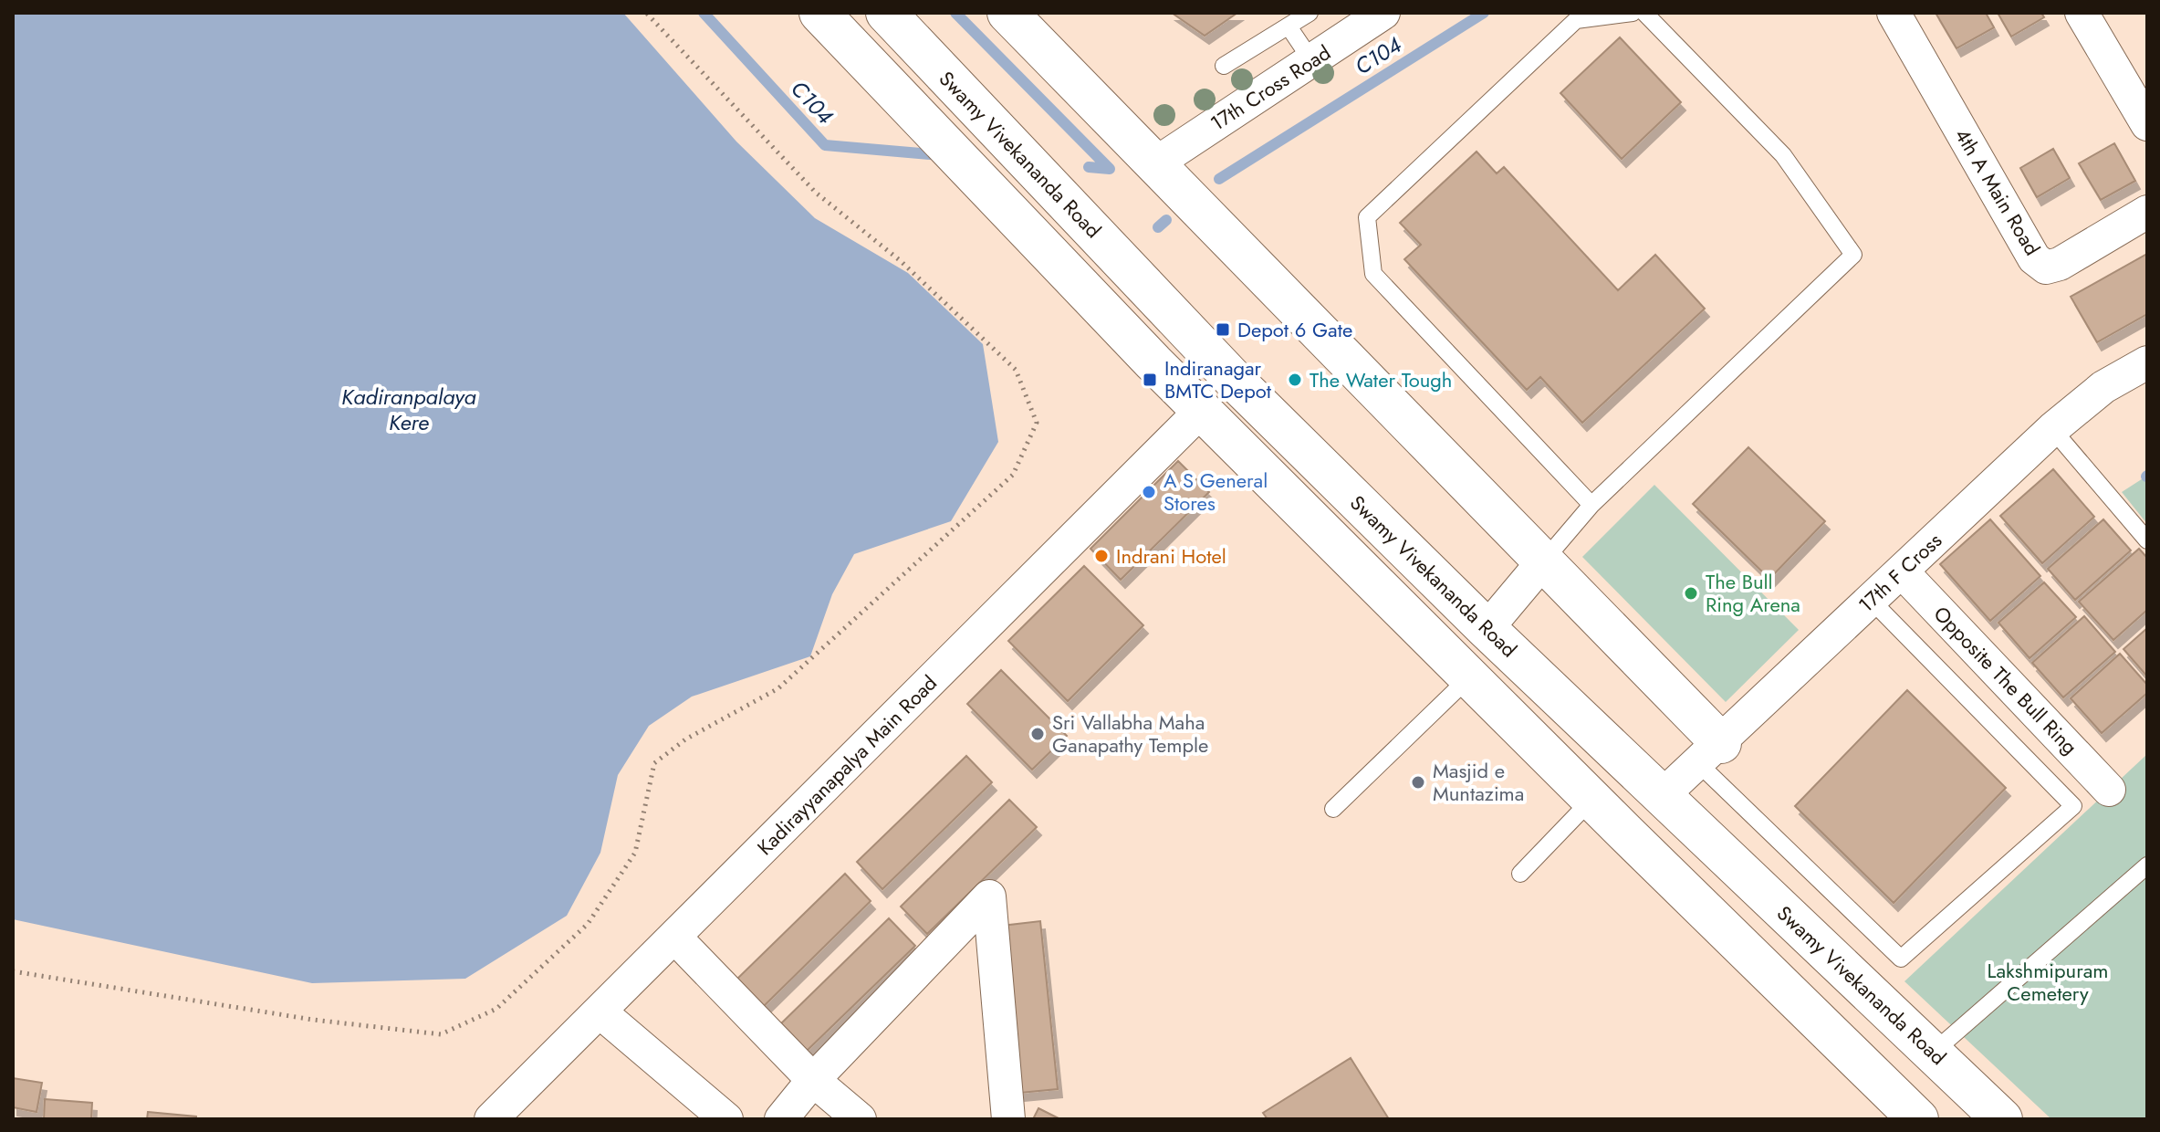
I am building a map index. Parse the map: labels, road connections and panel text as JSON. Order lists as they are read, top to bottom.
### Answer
{
  "streets": {
    "main road": ["Swamy Vivekananda Road"],
    "street": [
      "17th Cross Road",
      "4th A Main Road",
      "17th F Cross",
      "Opposite The Bull Ring",
      "Kadirayyanapalya Main Road"
    ]
  },
  "crossings": [
    ["Swamy Vivekananda Road", "17th F Cross"],
    ["17th F Cross", "Opposite The Bull Ring"]
  ],
  "water": ["C104", "Kadiranpalaya Kere"],
  "parks": ["Lakshmipuram Cemetery"],
  "places": {
    "transit": ["Depot 6 Gate", "Indiranagar BMTC Depot"],
    "other": [
      "The Water Tough",
      "A S General Stores",
      "Indrani Hotel",
      "The Bull Ring Arena",
      "Sri Vallabha Maha Ganapathy Temple",
      "Masjid e Muntazima"
    ]
  }
}
